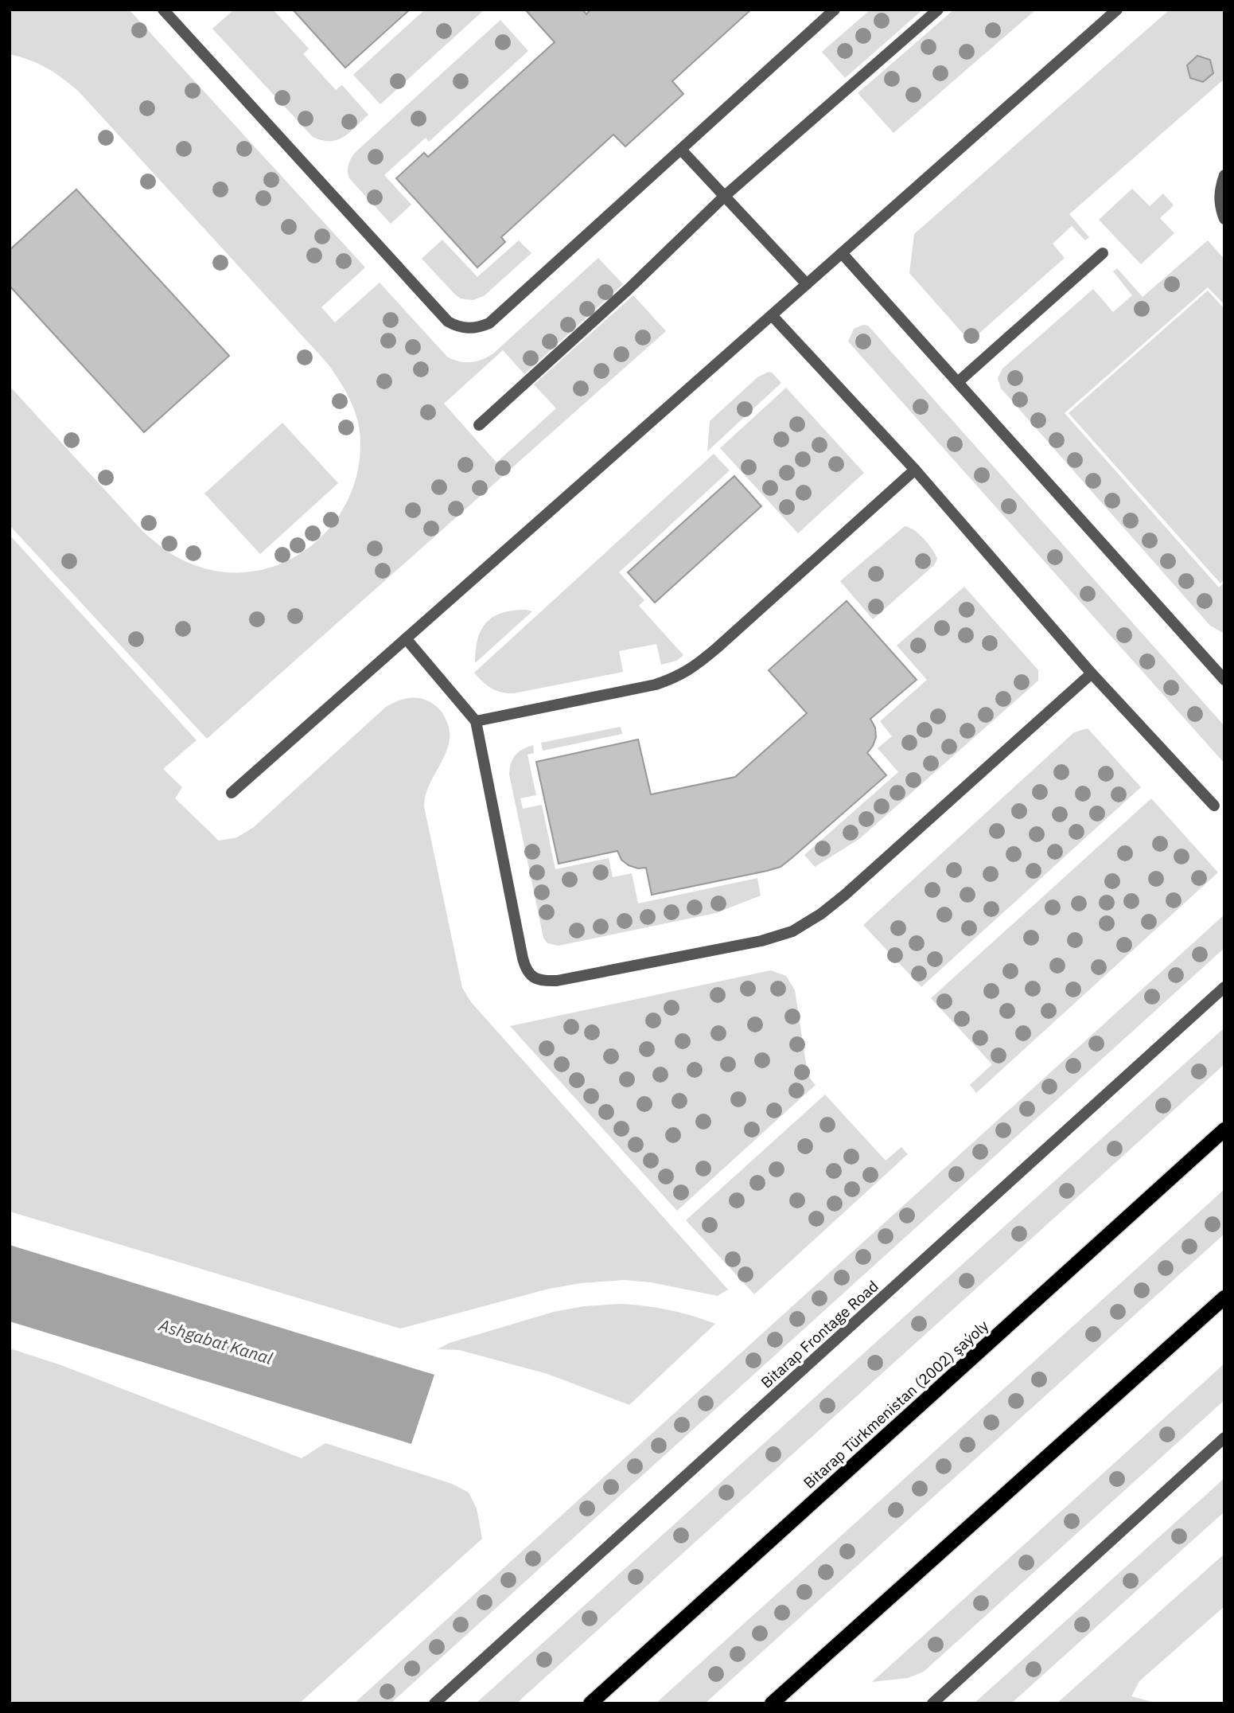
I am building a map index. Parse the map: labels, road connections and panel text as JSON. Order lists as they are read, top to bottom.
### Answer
{
  "streets": {
    "main road": ["Bitarap Türkmenistan (2002) şaýoly"],
    "street": ["Bitarap Frontage Road"]
  },
  "water": ["Ashgabat Kanal"]
}
